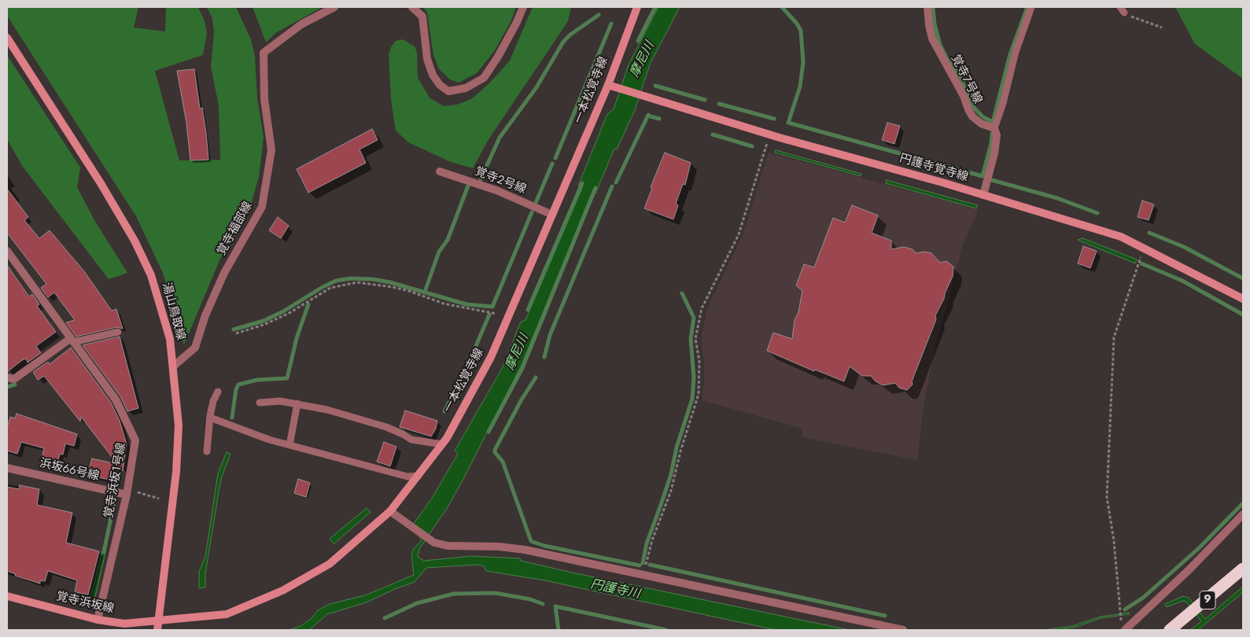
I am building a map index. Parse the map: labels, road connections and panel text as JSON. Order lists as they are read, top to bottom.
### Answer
{
  "streets": {
    "highway": ["9"],
    "main road": [
      "一本松覚寺線",
      "円護寺覚寺線",
      "湯山鳥取線",
      "覚寺浜坂線"
    ],
    "street": [
      "覚寺7号線",
      "覚寺2号線",
      "覚寺福部線",
      "浜坂66号線",
      "覚寺浜坂1号線"
    ]
  },
  "crossings": [
    ["一本松覚寺線", "円護寺覚寺線"],
    ["一本松覚寺線", "覚寺2号線"],
    ["一本松覚寺線", "湯山鳥取線"],
    ["一本松覚寺線", "覚寺浜坂線"],
    ["覚寺福部線", "湯山鳥取線"],
    ["湯山鳥取線", "覚寺浜坂線"],
    ["浜坂66号線", "覚寺浜坂1号線"],
    ["覚寺浜坂1号線", "覚寺浜坂線"]
  ],
  "water": ["摩尼川", "円護寺川"]
}
